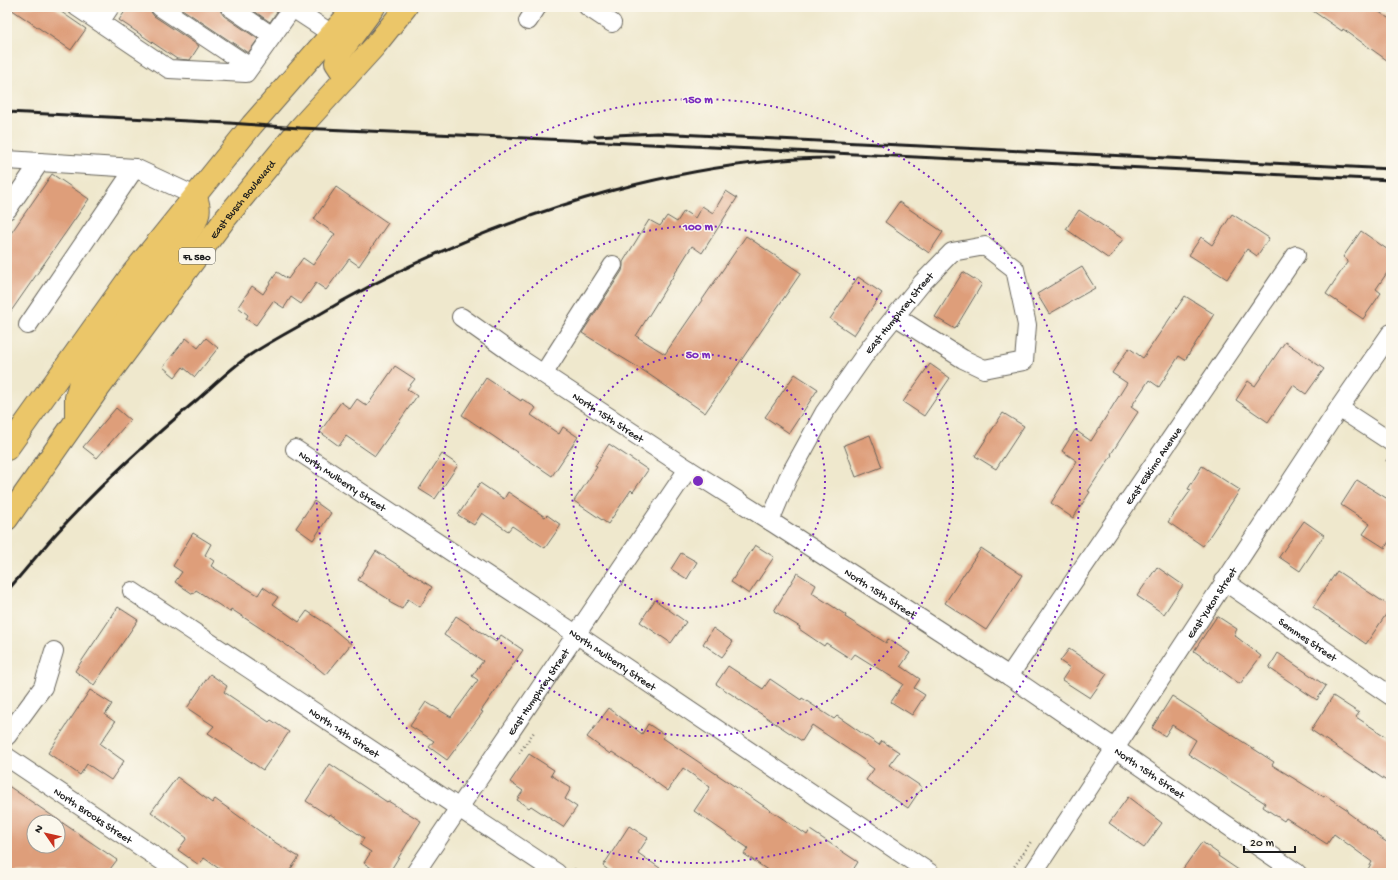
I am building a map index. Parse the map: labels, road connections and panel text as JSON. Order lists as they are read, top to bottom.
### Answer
{
  "streets": {
    "main road": ["East Busch Boulevard", "FL 580"],
    "street": [
      "East Humphrey Street",
      "North 15th Street",
      "East Eskimo Avenue",
      "North Mulberry Street",
      "East Yukon Street",
      "Semmes Street",
      "North 14th Street",
      "North Brooks Street"
    ]
  },
  "crossings": [
    ["East Humphrey Street", "North 15th Street"],
    ["East Humphrey Street", "North Mulberry Street"],
    ["East Humphrey Street", "North 14th Street"],
    ["North 15th Street", "East Eskimo Avenue"],
    ["North 15th Street", "East Yukon Street"],
    ["East Yukon Street", "Semmes Street"]
  ],
  "scale_bar": "20 m",
  "north": "top left",
  "rings": ["150 m", "100 m", "50 m"]
}
